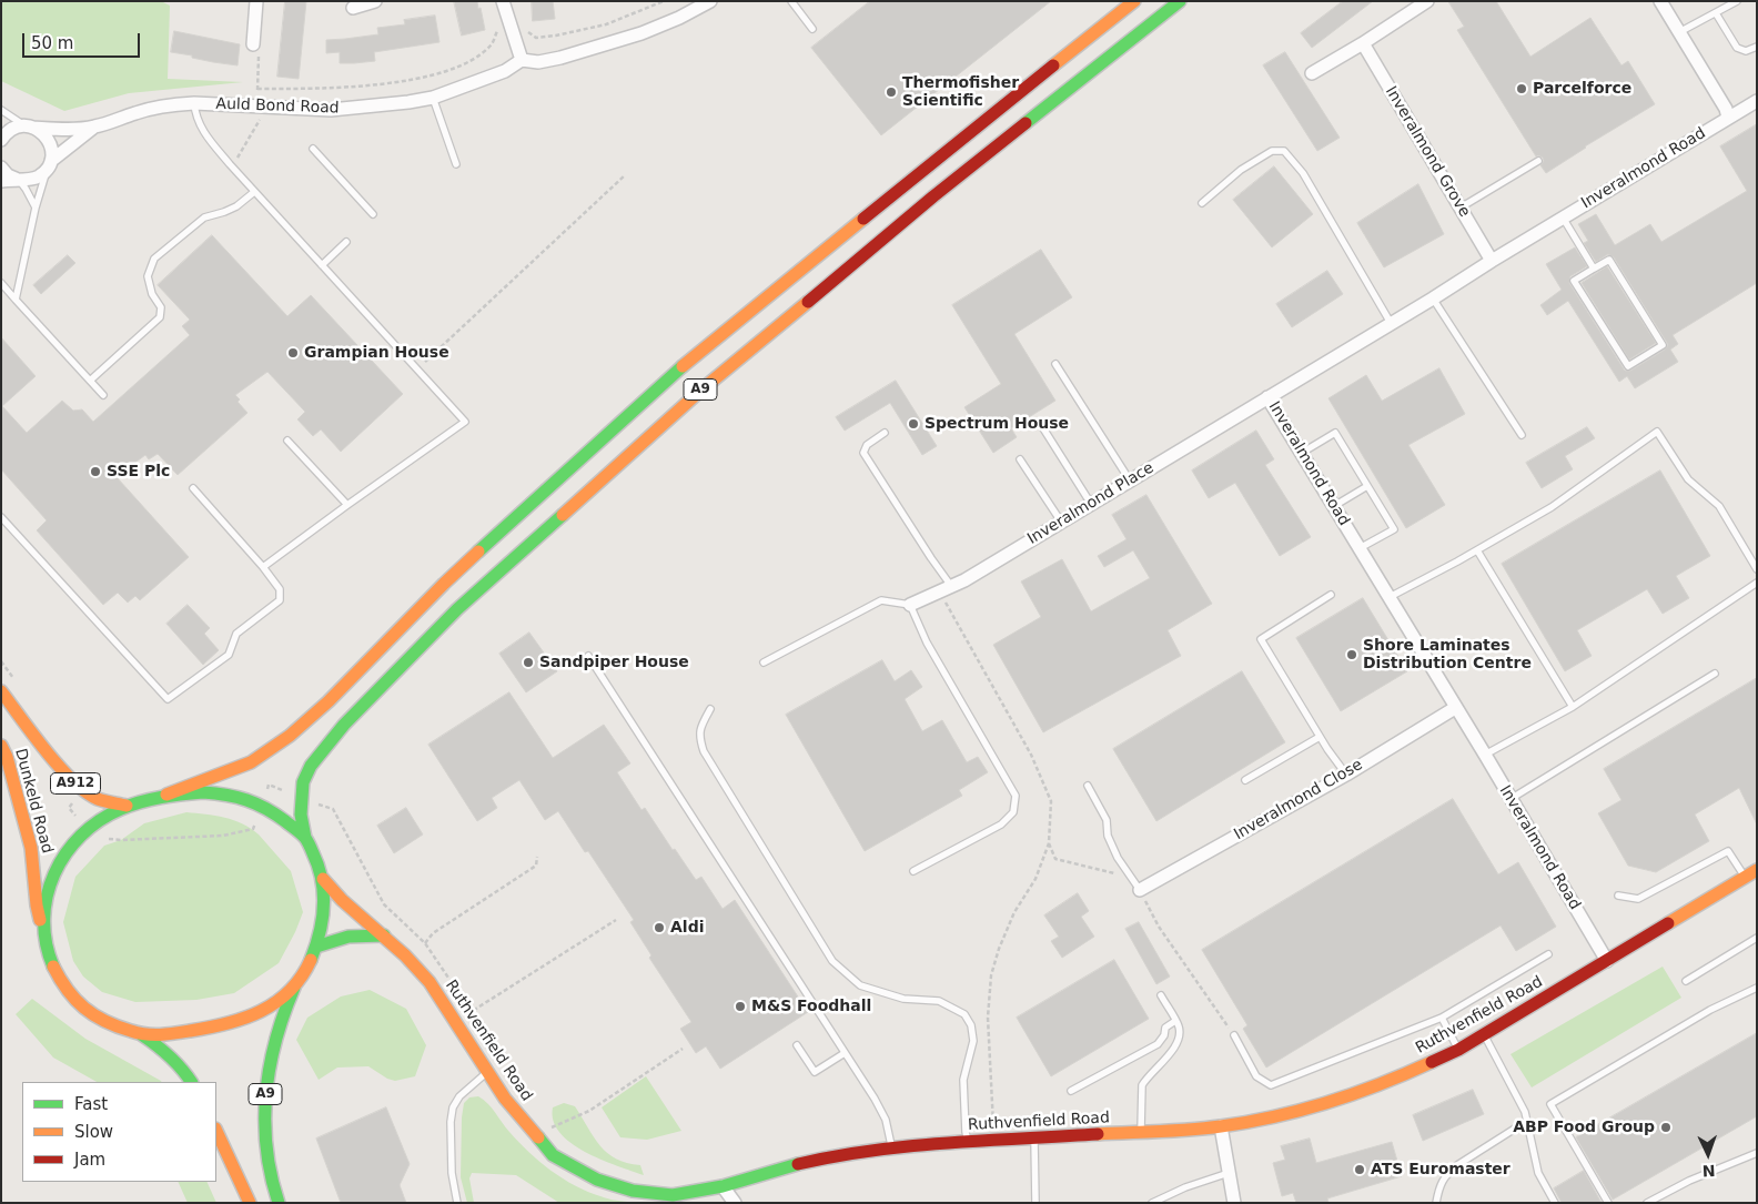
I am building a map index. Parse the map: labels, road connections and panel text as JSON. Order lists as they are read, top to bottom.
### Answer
{
  "streets": {
    "main road": [
      "A9",
      "A912",
      "Dunkeld Road",
      "Ruthvenfield Road"
    ],
    "street": [
      "Auld Bond Road",
      "Inveralmond Grove",
      "Inveralmond Road",
      "Inveralmond Place",
      "Inveralmond Close"
    ]
  },
  "crossings": [
    ["Inveralmond Grove", "Inveralmond Road"],
    ["Inveralmond Road", "Inveralmond Place"],
    ["Inveralmond Road", "Inveralmond Close"],
    ["Inveralmond Road", "Ruthvenfield Road"]
  ],
  "places": [
    "Parcelforce",
    "Thermofisher Scientific",
    "Grampian House",
    "Spectrum House",
    "SSE Plc",
    "Shore Laminates Distribution Centre",
    "Sandpiper House",
    "Aldi",
    "M&S Foodhall",
    "ABP Food Group",
    "ATS Euromaster"
  ],
  "legend": ["Fast", "Slow", "Jam"],
  "scale_bar": "50 m",
  "north": "bottom"
}
